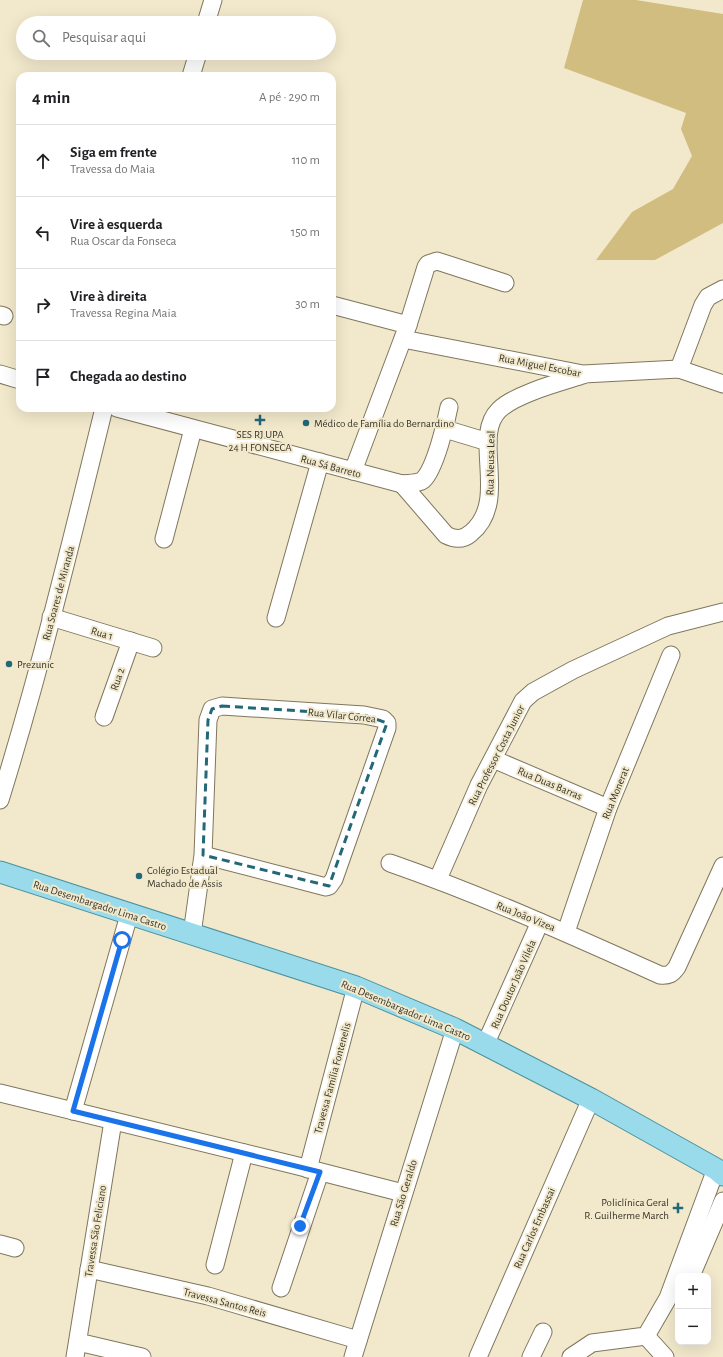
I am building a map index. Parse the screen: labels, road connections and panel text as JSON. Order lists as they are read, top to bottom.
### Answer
{
  "streets": {
    "main road": ["Rua Desembargador Lima Castro"],
    "street": [
      "Rua Miguel Escobar",
      "Rua Neusa Leal",
      "Rua Sá Barreto",
      "Rua Soares de Miranda",
      "Rua 1",
      "Rua 2",
      "Rua Vilar Correa",
      "Rua Professor Costa Junior",
      "Rua Duas Barras",
      "Rua Monerat",
      "Rua João Vizea",
      "Rua Doutor João Vilela",
      "Travessa Família Fontenelis",
      "Rua São Geraldo",
      "Rua Carlos Embassai",
      "Travessa São Feliciano",
      "Travessa Santos Reis"
    ]
  },
  "crossings": [
    ["Rua Miguel Escobar", "Rua Neusa Leal"],
    ["Rua Neusa Leal", "Rua Sá Barreto"],
    ["Rua Soares de Miranda", "Rua 1"],
    ["Rua 1", "Rua 2"],
    ["Rua Vilar Correa", "Rua Desembargador Lima Castro"],
    ["Rua Professor Costa Junior", "Rua Duas Barras"],
    ["Rua Professor Costa Junior", "Rua João Vizea"],
    ["Rua Duas Barras", "Rua Monerat"],
    ["Rua Monerat", "Rua João Vizea"],
    ["Rua Desembargador Lima Castro", "Rua Doutor João Vilela"],
    ["Rua Desembargador Lima Castro", "Travessa Família Fontenelis"],
    ["Rua Desembargador Lima Castro", "Rua São Geraldo"],
    ["Rua Desembargador Lima Castro", "Rua Carlos Embassai"],
    ["Rua João Vizea", "Rua Doutor João Vilela"],
    ["Rua São Geraldo", "Travessa Santos Reis"],
    ["Travessa São Feliciano", "Travessa Santos Reis"]
  ],
  "places": {
    "health": ["SES RJ UPA 24 H FONSECA", "Policlínica Geral R. Guilherme March"],
    "other": ["Médico de Família do Bernardino", "Prezunic", "Colégio Estadual Machado de Assis"]
  },
  "page": {
    "search": "Pesquisar aqui",
    "heading": ["4 min", "A pé · 290 m"],
    "list": [
      ["Siga em frente", "Travessa do Maia", "110 m"],
      ["Vire à esquerda", "Rua Oscar da Fonseca", "150 m"],
      ["Vire à direita", "Travessa Regina Maia", "30 m"],
      "Chegada ao destino"
    ],
    "map_buttons": ["+", "−"]
  }
}
